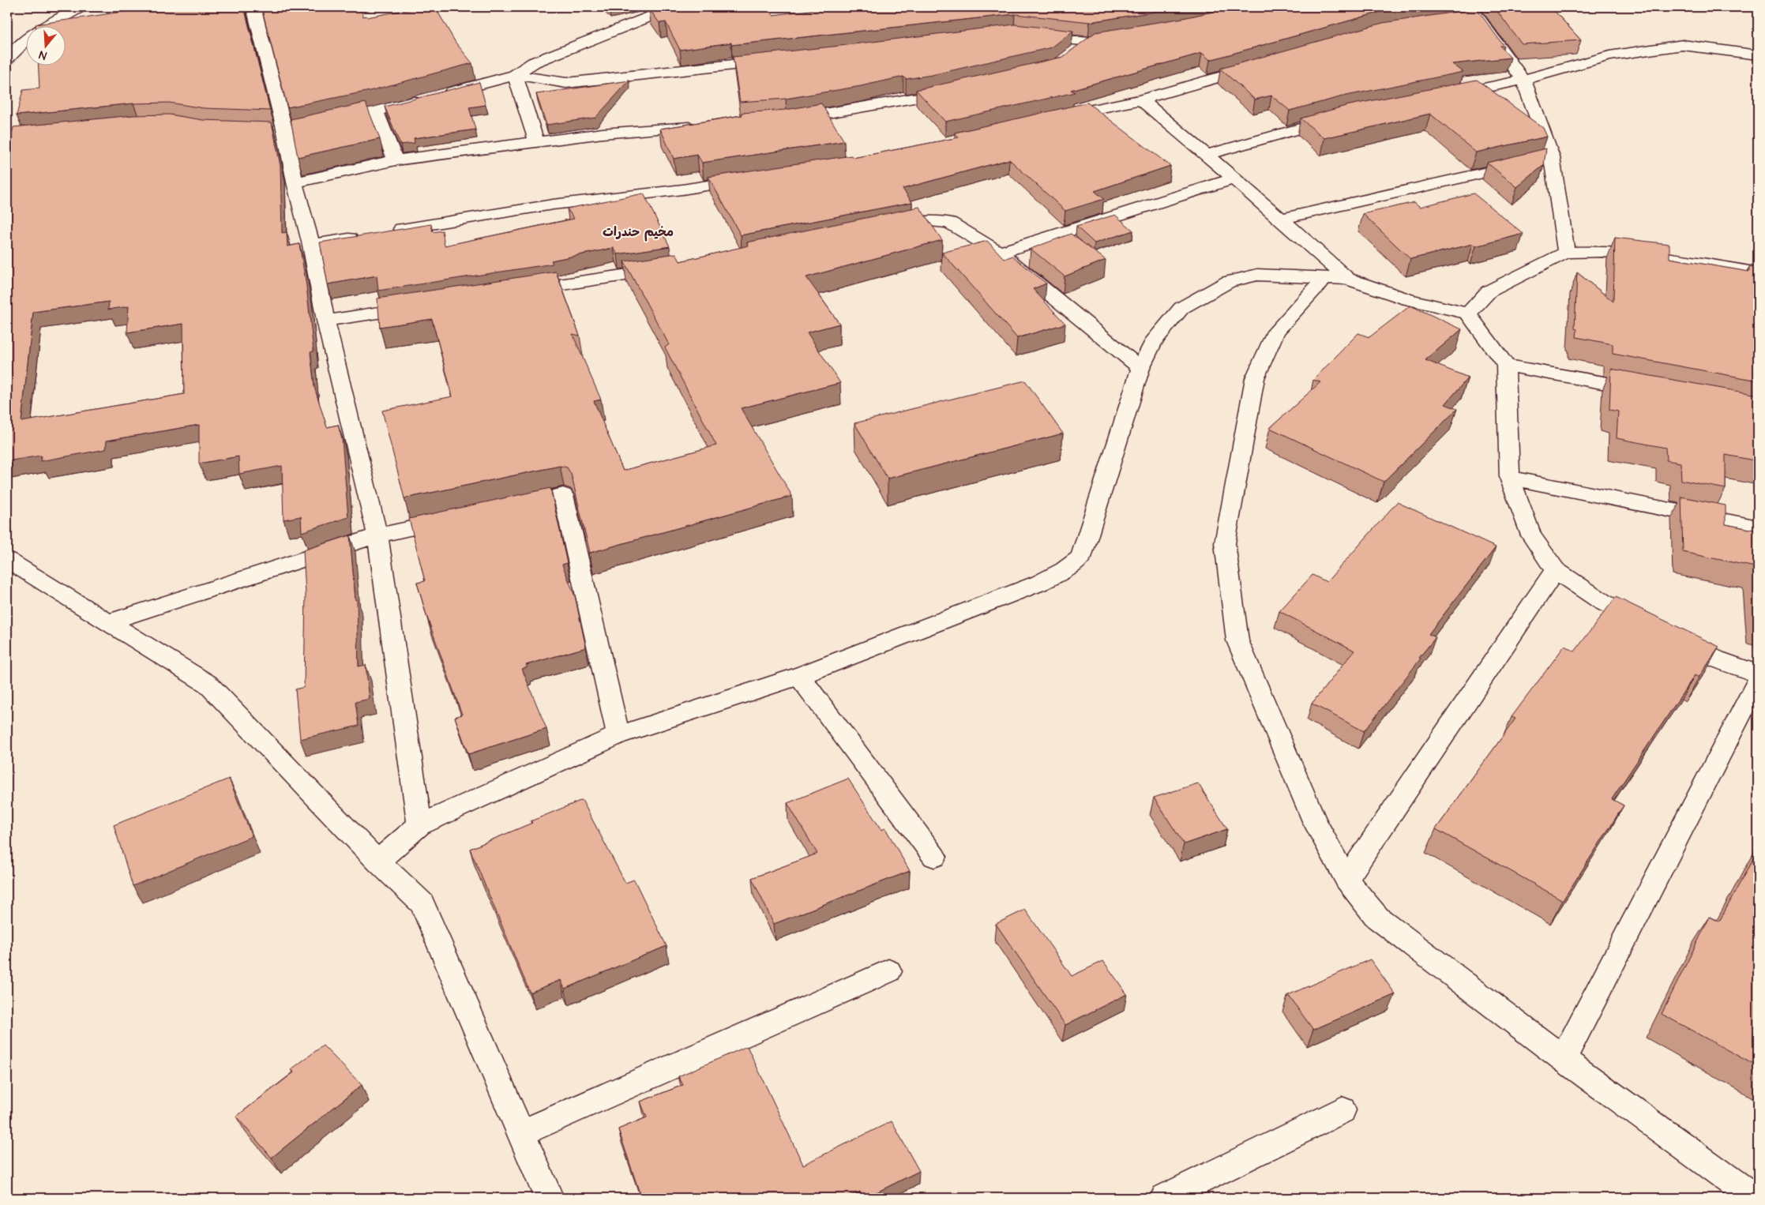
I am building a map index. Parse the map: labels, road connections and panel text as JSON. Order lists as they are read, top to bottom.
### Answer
{
  "districts": ["مخيم حندرات"],
  "north": "bottom"
}
